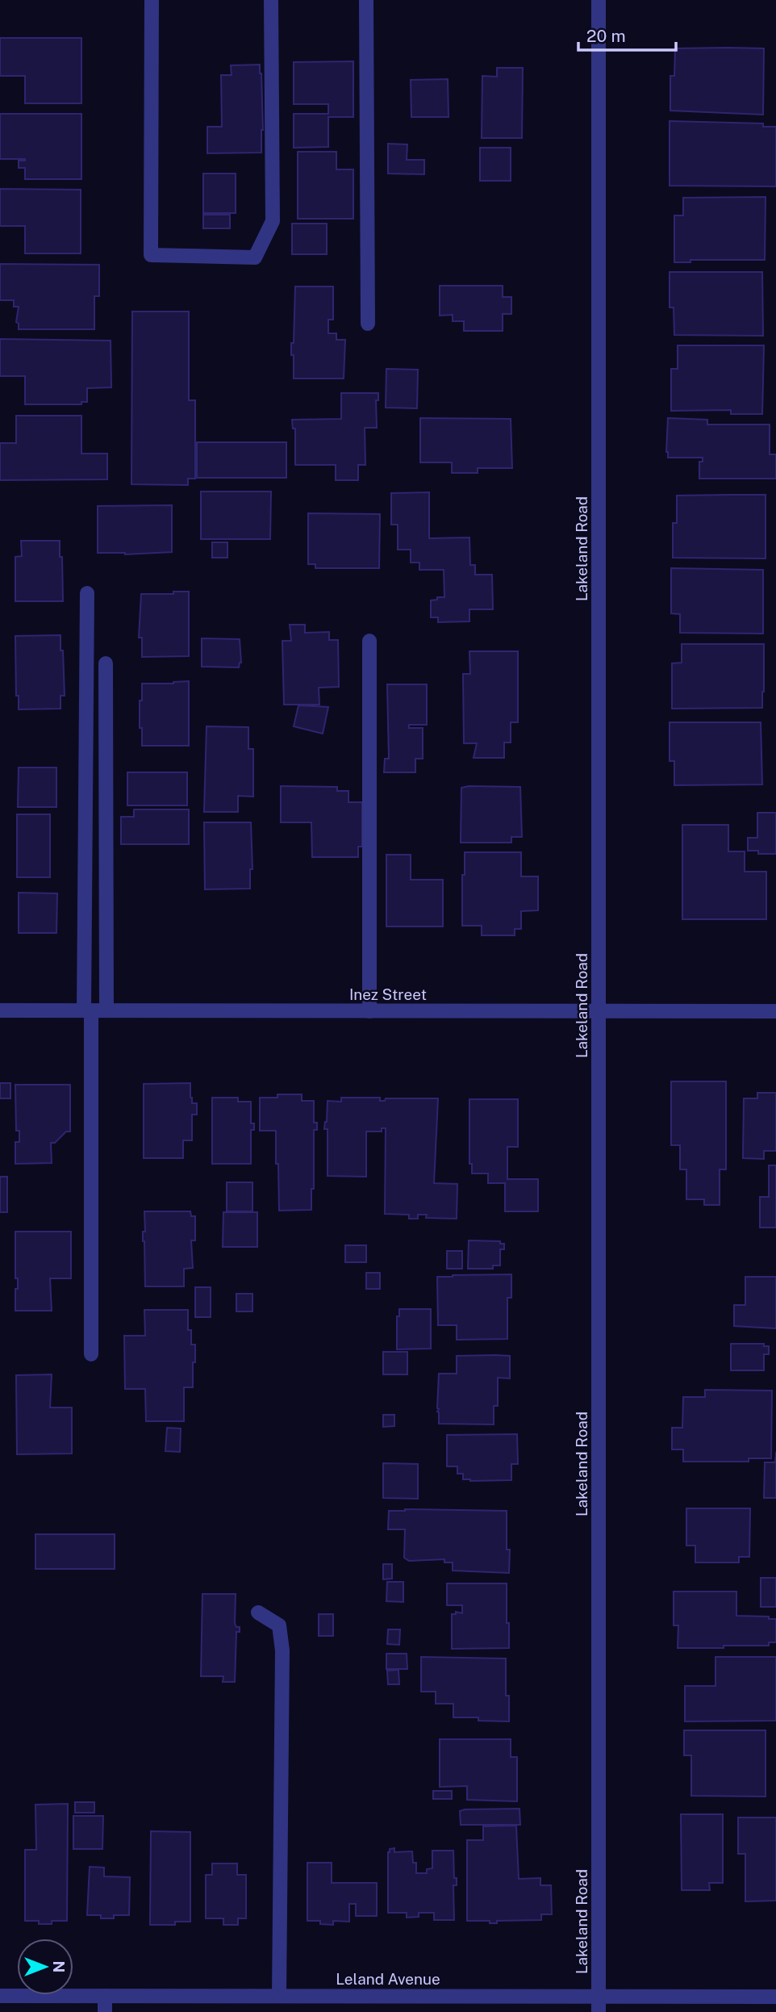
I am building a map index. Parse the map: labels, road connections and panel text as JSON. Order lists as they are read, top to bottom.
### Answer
{
  "streets": {
    "street": ["Lakeland Road", "Inez Street", "Leland Avenue"]
  },
  "crossings": [
    ["Lakeland Road", "Inez Street"],
    ["Lakeland Road", "Leland Avenue"]
  ],
  "scale_bar": "20 m",
  "north": "right"
}
